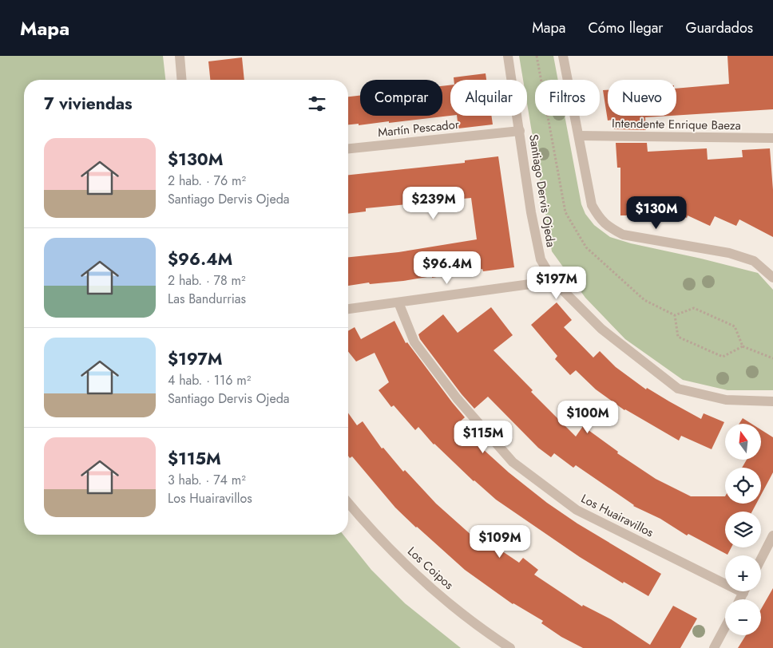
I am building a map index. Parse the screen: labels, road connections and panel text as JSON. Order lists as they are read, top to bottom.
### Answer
{
  "streets": {
    "street": [
      "Intendente Enrique Baeza",
      "Martín Pescador",
      "Santiago Dervis Ojeda",
      "Los Huairavillos",
      "Los Coipos"
    ]
  },
  "crossings": [
    ["Martín Pescador", "Santiago Dervis Ojeda"]
  ],
  "north": "top",
  "page": {
    "header": "Mapa",
    "nav": ["Mapa", "Cómo llegar", "Guardados"],
    "chip": [
      "Comprar",
      "Alquilar",
      "Filtros",
      "Nuevo"
    ],
    "heading": "7 viviendas",
    "list": [
      {
        "name": "$130M",
        "note": "2 hab. · 76 m² · Santiago Dervis Ojeda"
      },
      {
        "name": "$96.4M",
        "note": "2 hab. · 78 m² · Las Bandurrias"
      },
      {
        "name": "$197M",
        "note": "4 hab. · 116 m² · Santiago Dervis Ojeda"
      },
      {
        "name": "$115M",
        "note": "3 hab. · 74 m² · Los Huairavillos"
      }
    ],
    "price": [
      "$239M",
      "$130M",
      "$96.4M",
      "$197M",
      "$100M",
      "$115M",
      "$109M"
    ],
    "map_buttons": ["+", "−"]
  }
}
